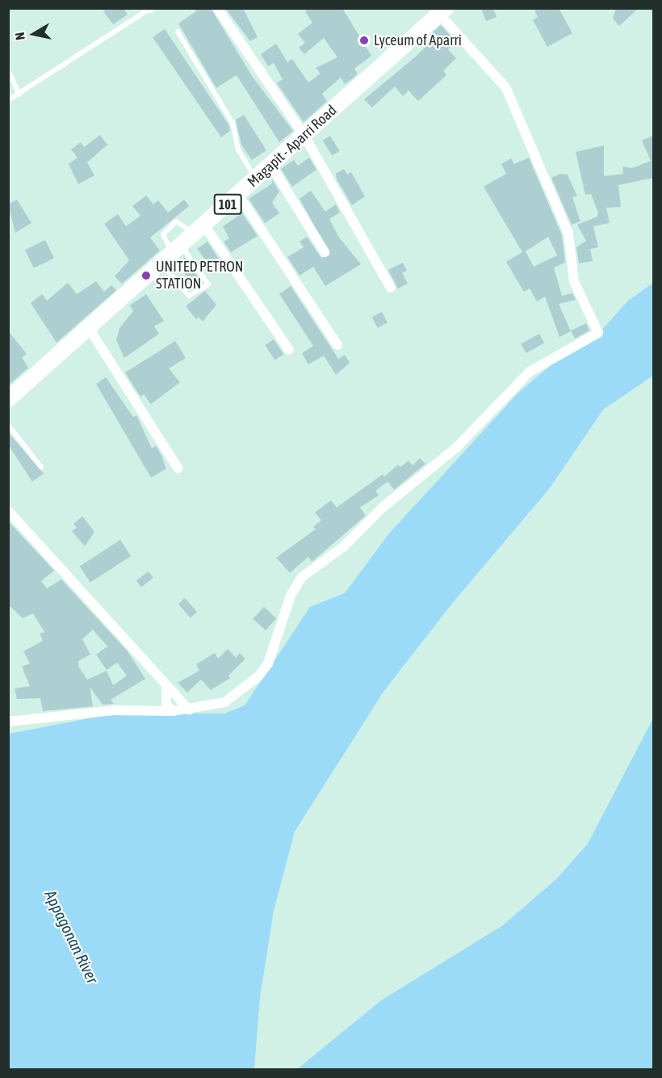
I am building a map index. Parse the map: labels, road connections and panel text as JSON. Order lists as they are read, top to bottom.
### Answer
{
  "streets": {
    "main road": ["Magapit - Aparri Road", "101"]
  },
  "water": ["Appagonan River"],
  "places": ["Lyceum of Aparri", "UNITED PETRON STATION"],
  "north": "left"
}
